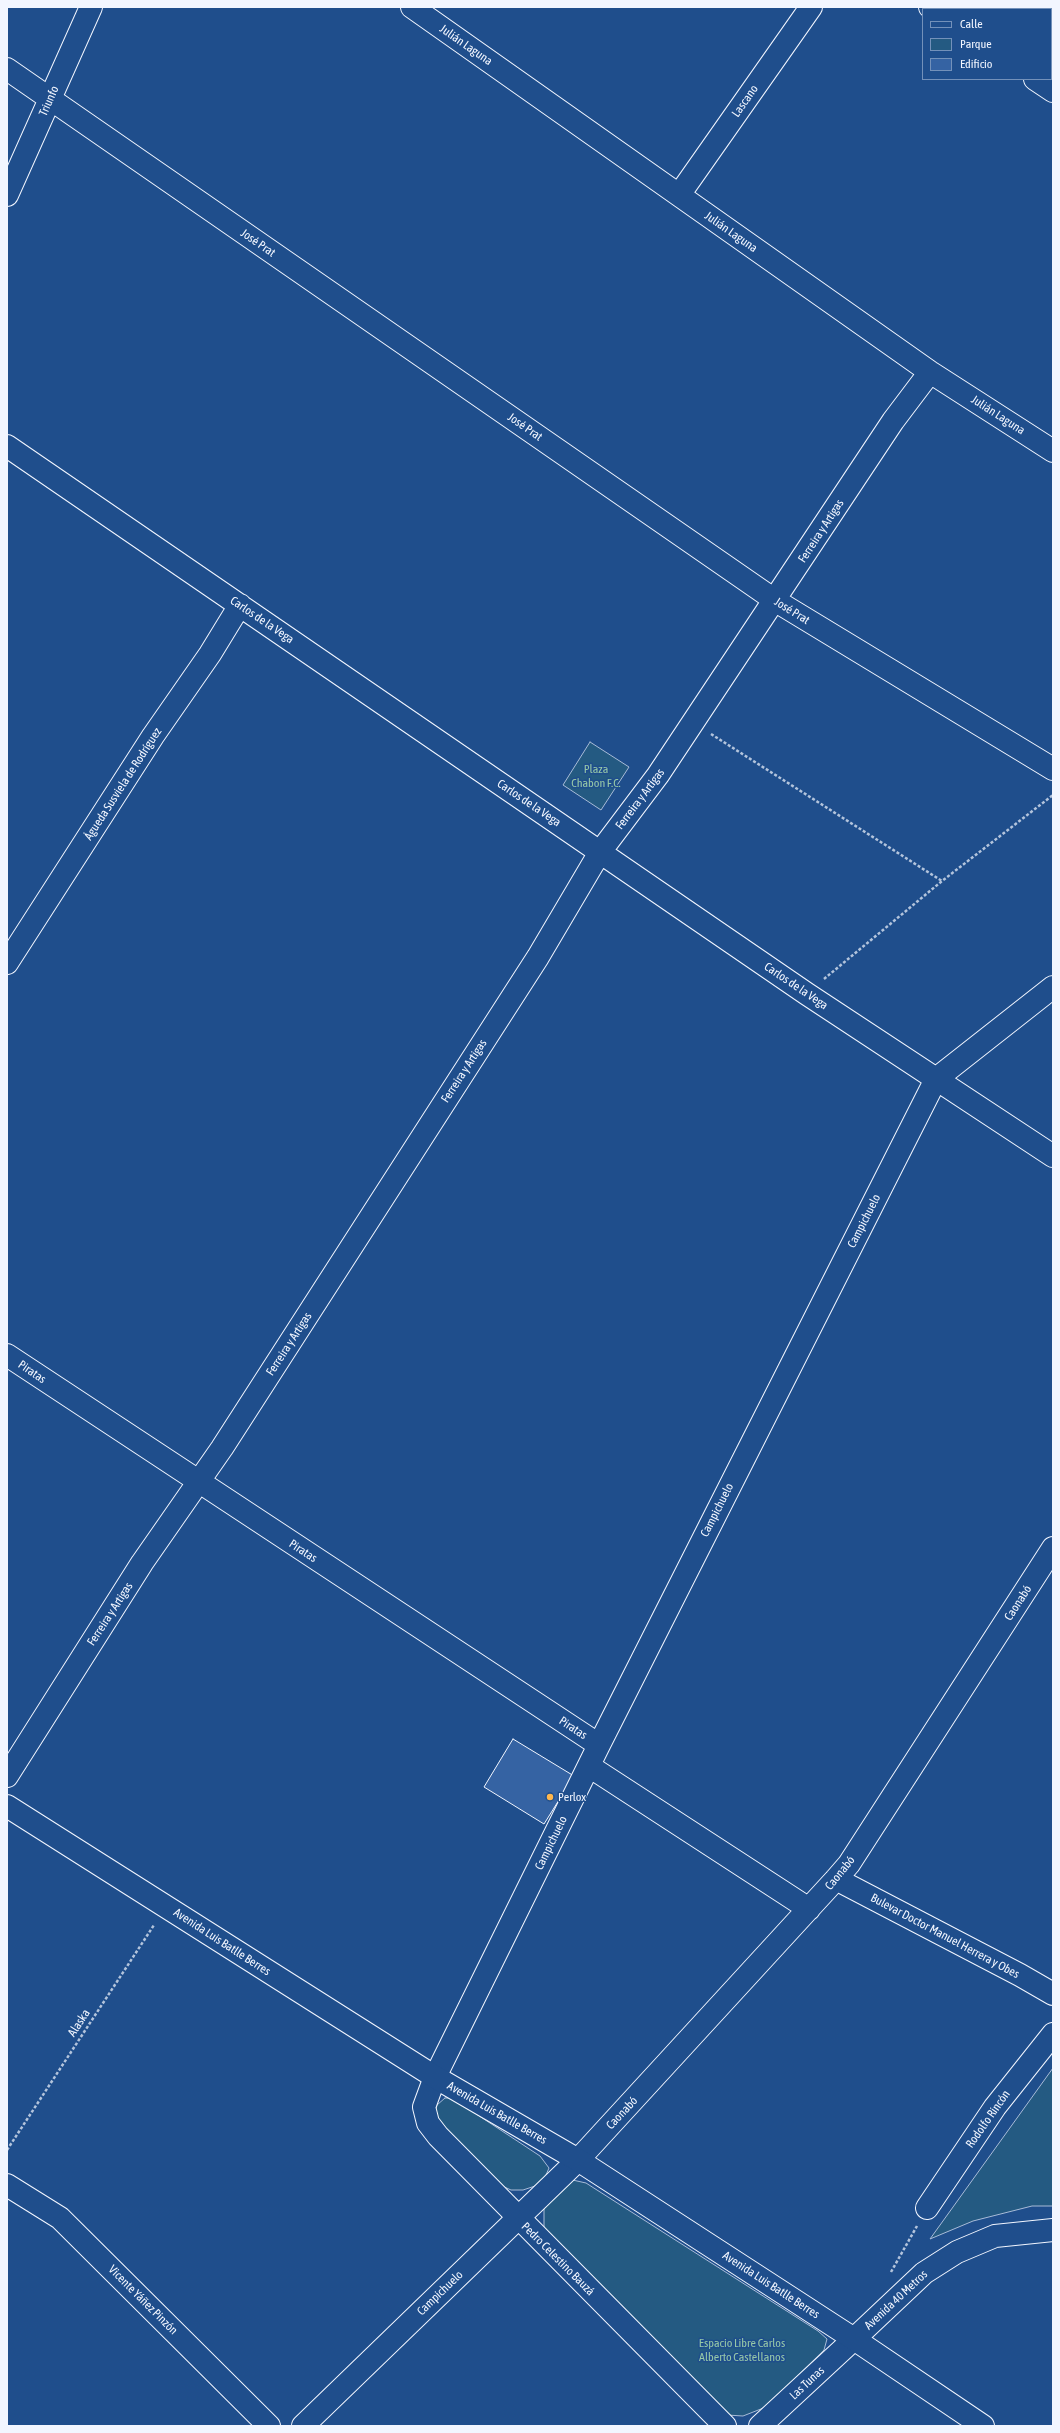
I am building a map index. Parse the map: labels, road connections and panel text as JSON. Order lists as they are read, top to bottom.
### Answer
{
  "streets": {
    "street": [
      "Julián Laguna",
      "Triunfo",
      "Lascano",
      "José Prat",
      "Ferreira y Artigas",
      "Carlos de la Vega",
      "Águeda Susviela de Rodríguez",
      "Campichuelo",
      "Piratas",
      "Caonabó",
      "Bulevar Doctor Manuel Herrera y Obes",
      "Avenida Luis Batlle Berres",
      "Rodolfo Rincón",
      "Pedro Celestino Bauzá",
      "Vicente Yáñez Pinzón",
      "Avenida 40 Metros",
      "Las Tunas"
    ],
    "path": ["Alaska"]
  },
  "crossings": [
    ["Julián Laguna", "Lascano"],
    ["Julián Laguna", "Ferreira y Artigas"],
    ["Triunfo", "José Prat"],
    ["José Prat", "Ferreira y Artigas"],
    ["Ferreira y Artigas", "Carlos de la Vega"],
    ["Ferreira y Artigas", "Piratas"],
    ["Carlos de la Vega", "Águeda Susviela de Rodríguez"],
    ["Carlos de la Vega", "Campichuelo"],
    ["Campichuelo", "Piratas"],
    ["Campichuelo", "Caonabó"],
    ["Campichuelo", "Avenida Luis Batlle Berres"],
    ["Campichuelo", "Pedro Celestino Bauzá"],
    ["Caonabó", "Bulevar Doctor Manuel Herrera y Obes"],
    ["Caonabó", "Avenida Luis Batlle Berres"],
    ["Avenida Luis Batlle Berres", "Alaska"],
    ["Avenida Luis Batlle Berres", "Pedro Celestino Bauzá"],
    ["Avenida Luis Batlle Berres", "Avenida 40 Metros"],
    ["Avenida Luis Batlle Berres", "Las Tunas"],
    ["Avenida 40 Metros", "Las Tunas"]
  ],
  "parks": ["Plaza Chabon F.C.", "Espacio Libre Carlos Alberto Castellanos"],
  "places": ["Perlox"],
  "legend": ["Calle", "Parque", "Edificio"]
}
